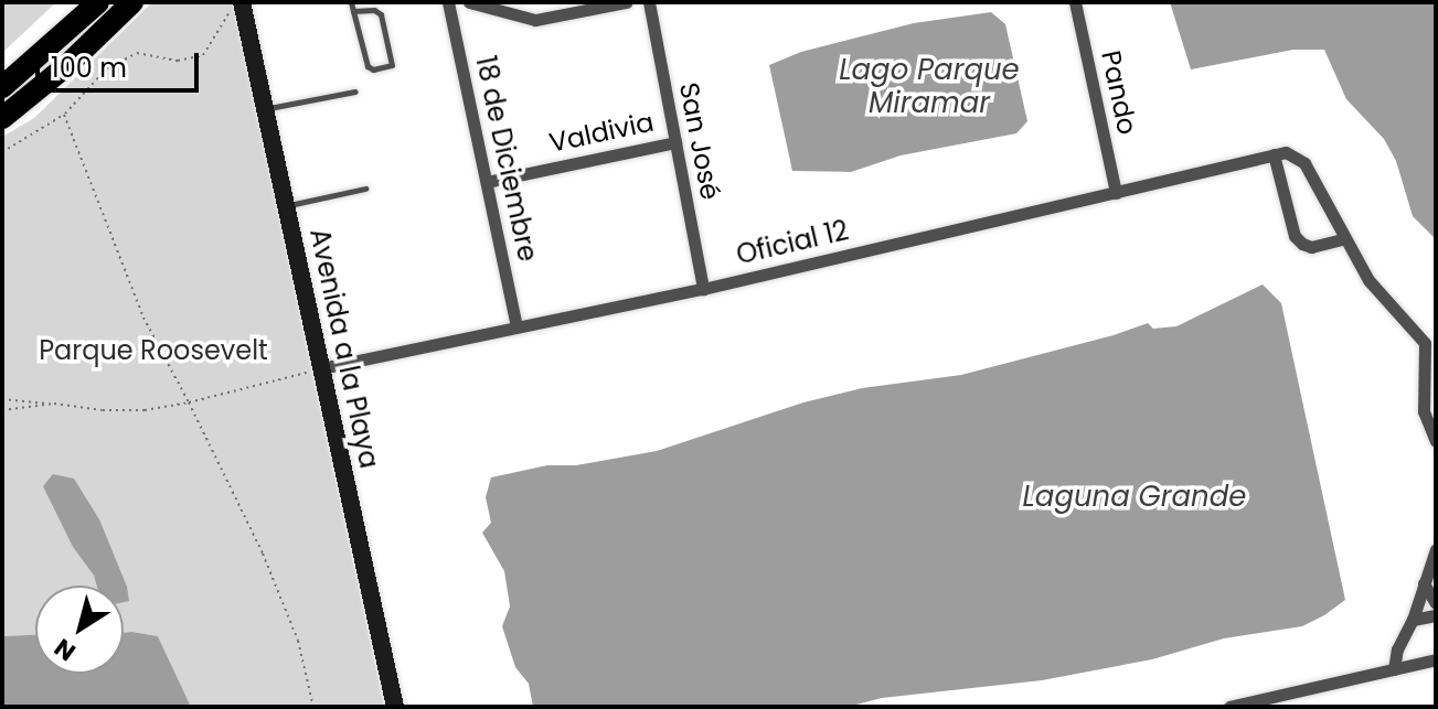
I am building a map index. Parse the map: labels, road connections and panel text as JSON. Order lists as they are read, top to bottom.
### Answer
{
  "streets": {
    "street": [
      "Pando",
      "Valdivia",
      "San José",
      "18 de Diciembre",
      "Oficial 12",
      "Avenida a la Playa"
    ]
  },
  "crossings": [
    ["Pando", "Oficial 12"],
    ["Valdivia", "San José"],
    ["Valdivia", "18 de Diciembre"],
    ["San José", "Oficial 12"],
    ["18 de Diciembre", "Oficial 12"],
    ["Oficial 12", "Avenida a la Playa"]
  ],
  "water": ["Lago Parque Miramar", "Laguna Grande"],
  "parks": ["Parque Roosevelt"],
  "scale_bar": "100 m",
  "north": "bottom left"
}
